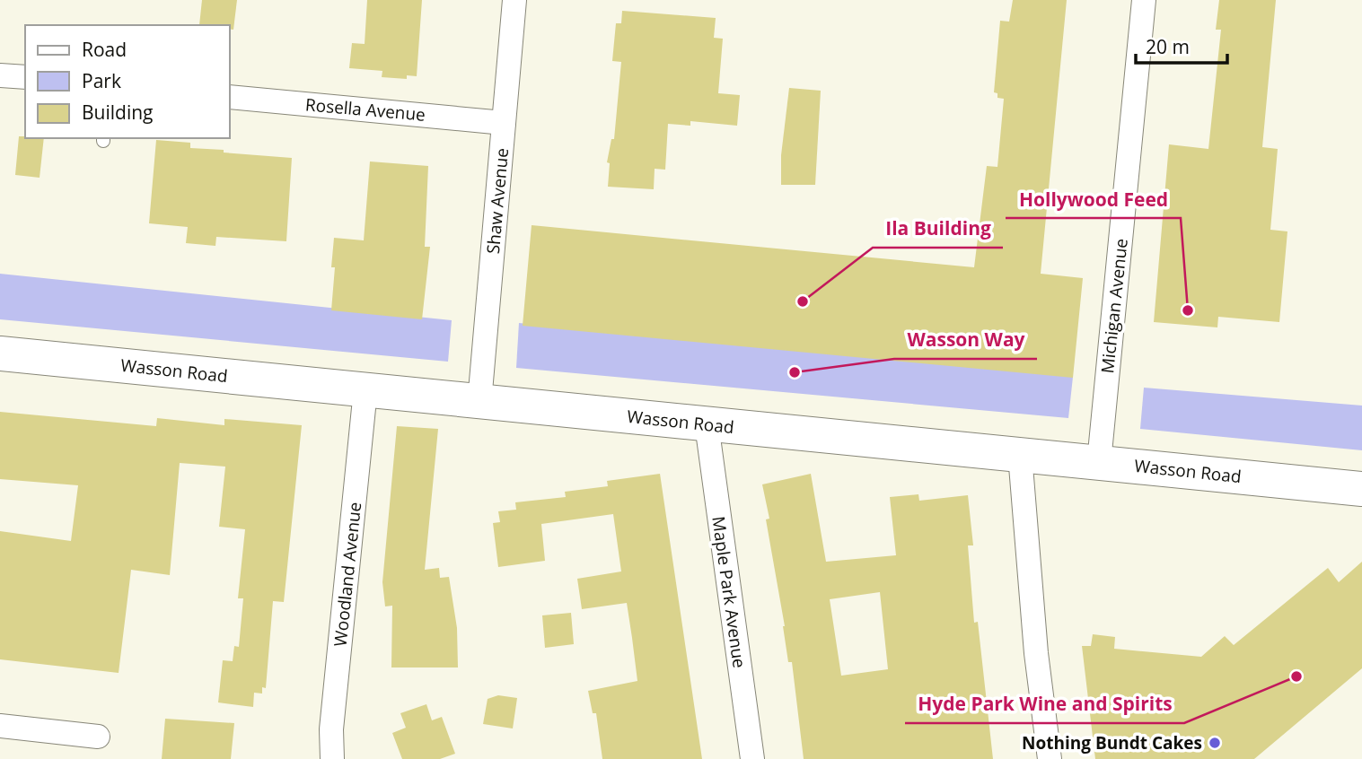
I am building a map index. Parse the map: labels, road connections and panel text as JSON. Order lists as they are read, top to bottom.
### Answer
{
  "streets": {
    "street": [
      "Rosella Avenue",
      "Shaw Avenue",
      "Michigan Avenue",
      "Wasson Road",
      "Woodland Avenue",
      "Maple Park Avenue"
    ]
  },
  "crossings": [
    ["Rosella Avenue", "Shaw Avenue"],
    ["Shaw Avenue", "Wasson Road"],
    ["Michigan Avenue", "Wasson Road"],
    ["Wasson Road", "Woodland Avenue"],
    ["Wasson Road", "Maple Park Avenue"]
  ],
  "places": [
    "Ila Building",
    "Hollywood Feed",
    "Wasson Way",
    "Hyde Park Wine and Spirits",
    "Nothing Bundt Cakes"
  ],
  "legend": ["Road", "Park", "Building"],
  "scale_bar": "20 m"
}
